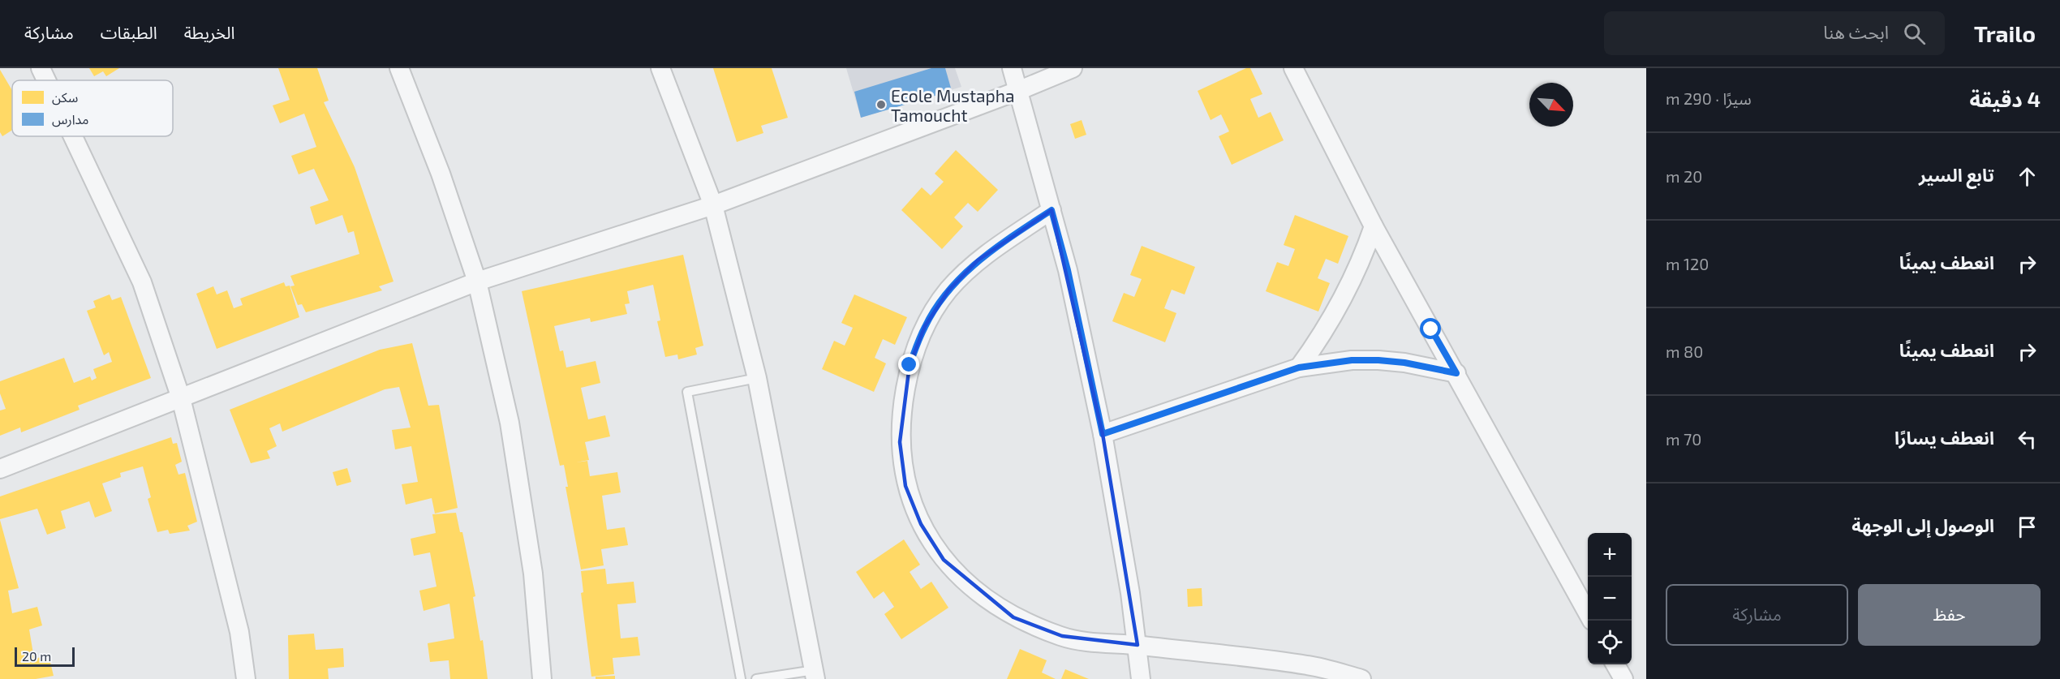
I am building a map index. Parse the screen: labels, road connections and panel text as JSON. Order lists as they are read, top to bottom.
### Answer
{
  "places": ["Ecole Mustapha Tamoucht"],
  "legend": ["سكن", "مدارس"],
  "scale_bar": "20 m",
  "north": "bottom right",
  "page": {
    "header": "Trailo",
    "search": "ابحث هنا",
    "nav": ["الخريطة", "الطبقات", "مشاركة"],
    "heading": ["4 دقيقة", "سيرًا · 290 m"],
    "list": [
      ["تابع السير", "20 m"],
      ["انعطف يمينًا", "120 m"],
      ["انعطف يمينًا", "80 m"],
      ["انعطف يسارًا", "70 m"],
      "الوصول إلى الوجهة"
    ],
    "map_buttons": ["+", "−"],
    "buttons": ["حفظ", "مشاركة"],
    "scale": "20 m"
  }
}
